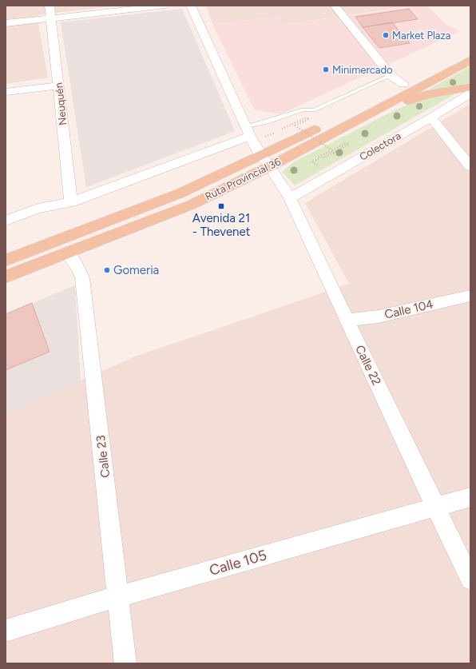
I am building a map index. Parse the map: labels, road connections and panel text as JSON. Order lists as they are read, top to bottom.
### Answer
{
  "streets": {
    "main road": ["Ruta Provincial 36"],
    "street": [
      "Neuquén",
      "Colectora",
      "Calle 104",
      "Calle 22",
      "Calle 23",
      "Calle 105"
    ]
  },
  "crossings": [
    ["Colectora", "Calle 22"],
    ["Ruta Provincial 36", "Calle 22"],
    ["Ruta Provincial 36", "Calle 23"],
    ["Calle 104", "Calle 22"],
    ["Calle 22", "Calle 105"],
    ["Calle 23", "Calle 105"]
  ],
  "places": {
    "other": ["Market Plaza", "Minimercado", "Gomeria"],
    "transit": ["Avenida 21 - Thevenet"]
  }
}
